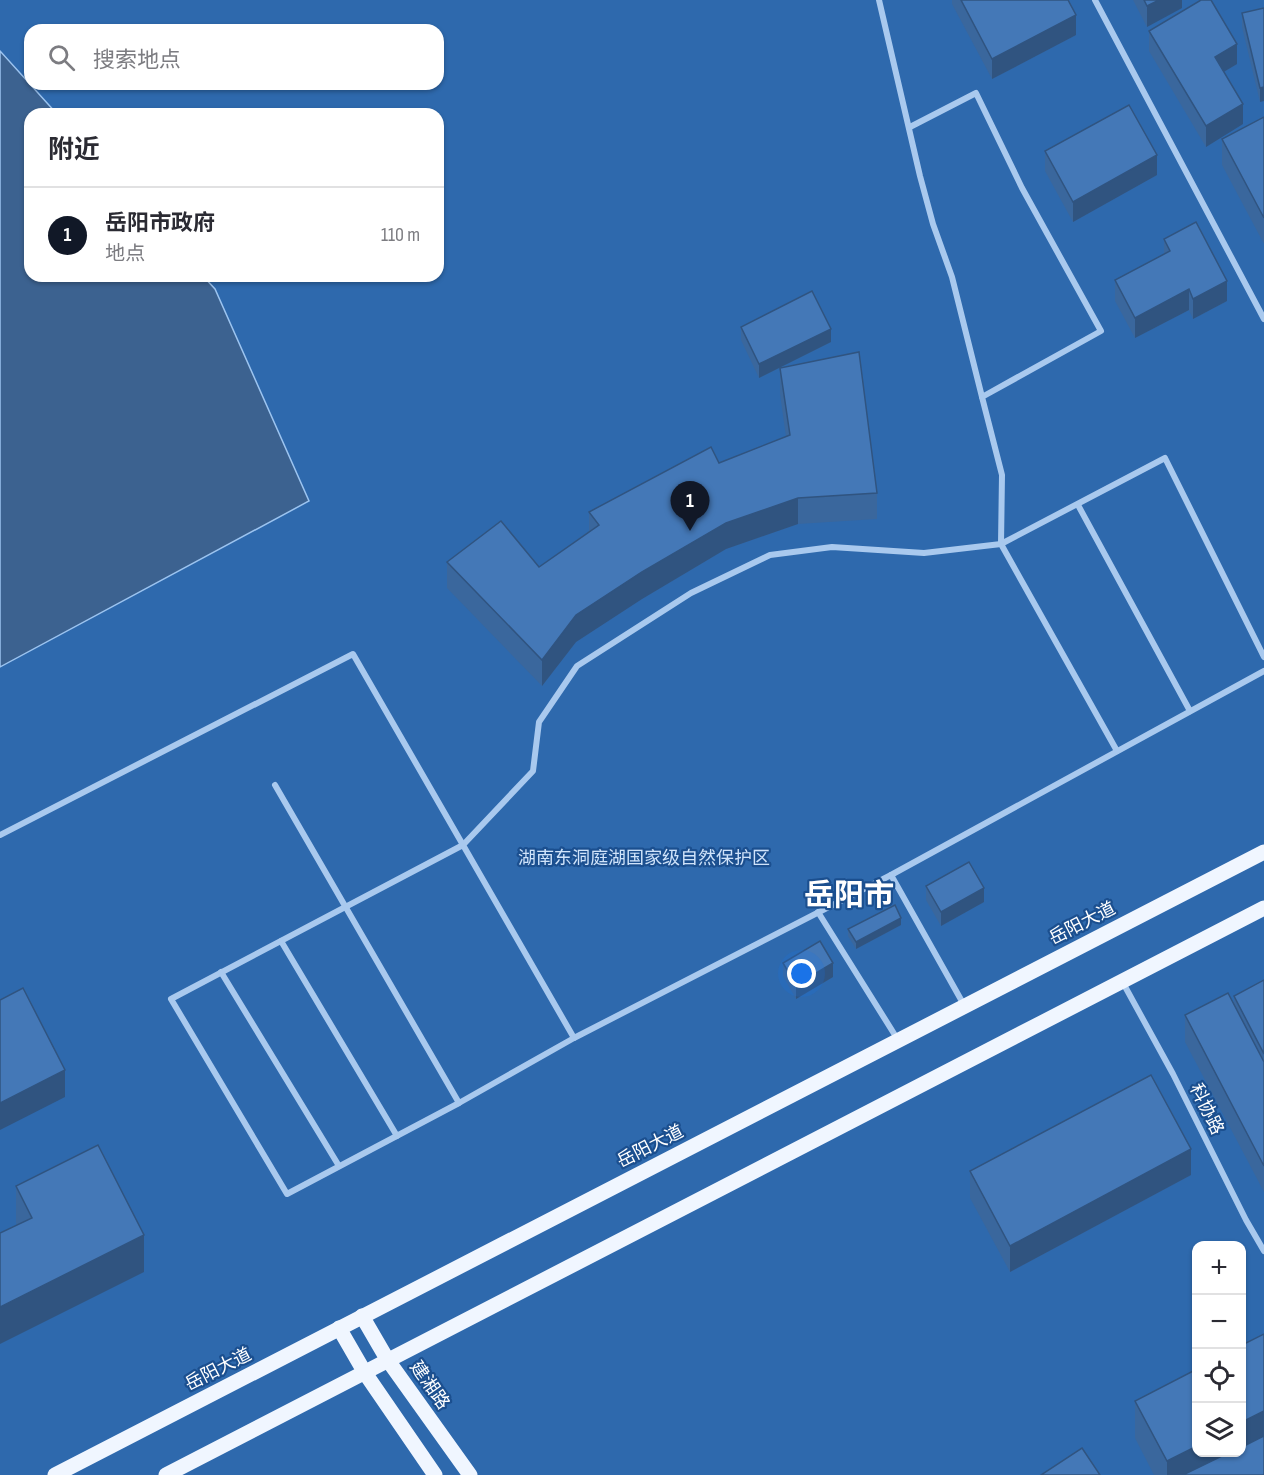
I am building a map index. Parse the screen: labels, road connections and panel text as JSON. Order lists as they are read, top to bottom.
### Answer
{
  "streets": {
    "main road": ["岳阳大道", "建湘路"],
    "street": ["科协路"]
  },
  "crossings": [
    ["岳阳大道", "建湘路"]
  ],
  "districts": ["岳阳市"],
  "parks": ["湖南东洞庭湖国家级自然保护区"],
  "page": {
    "search": "搜索地点",
    "heading": "附近",
    "list": [
      {
        "mark": "1",
        "name": "岳阳市政府",
        "note": "地点",
        "value": "110 m"
      }
    ],
    "pins": "1",
    "map_buttons": ["+", "−"]
  }
}
